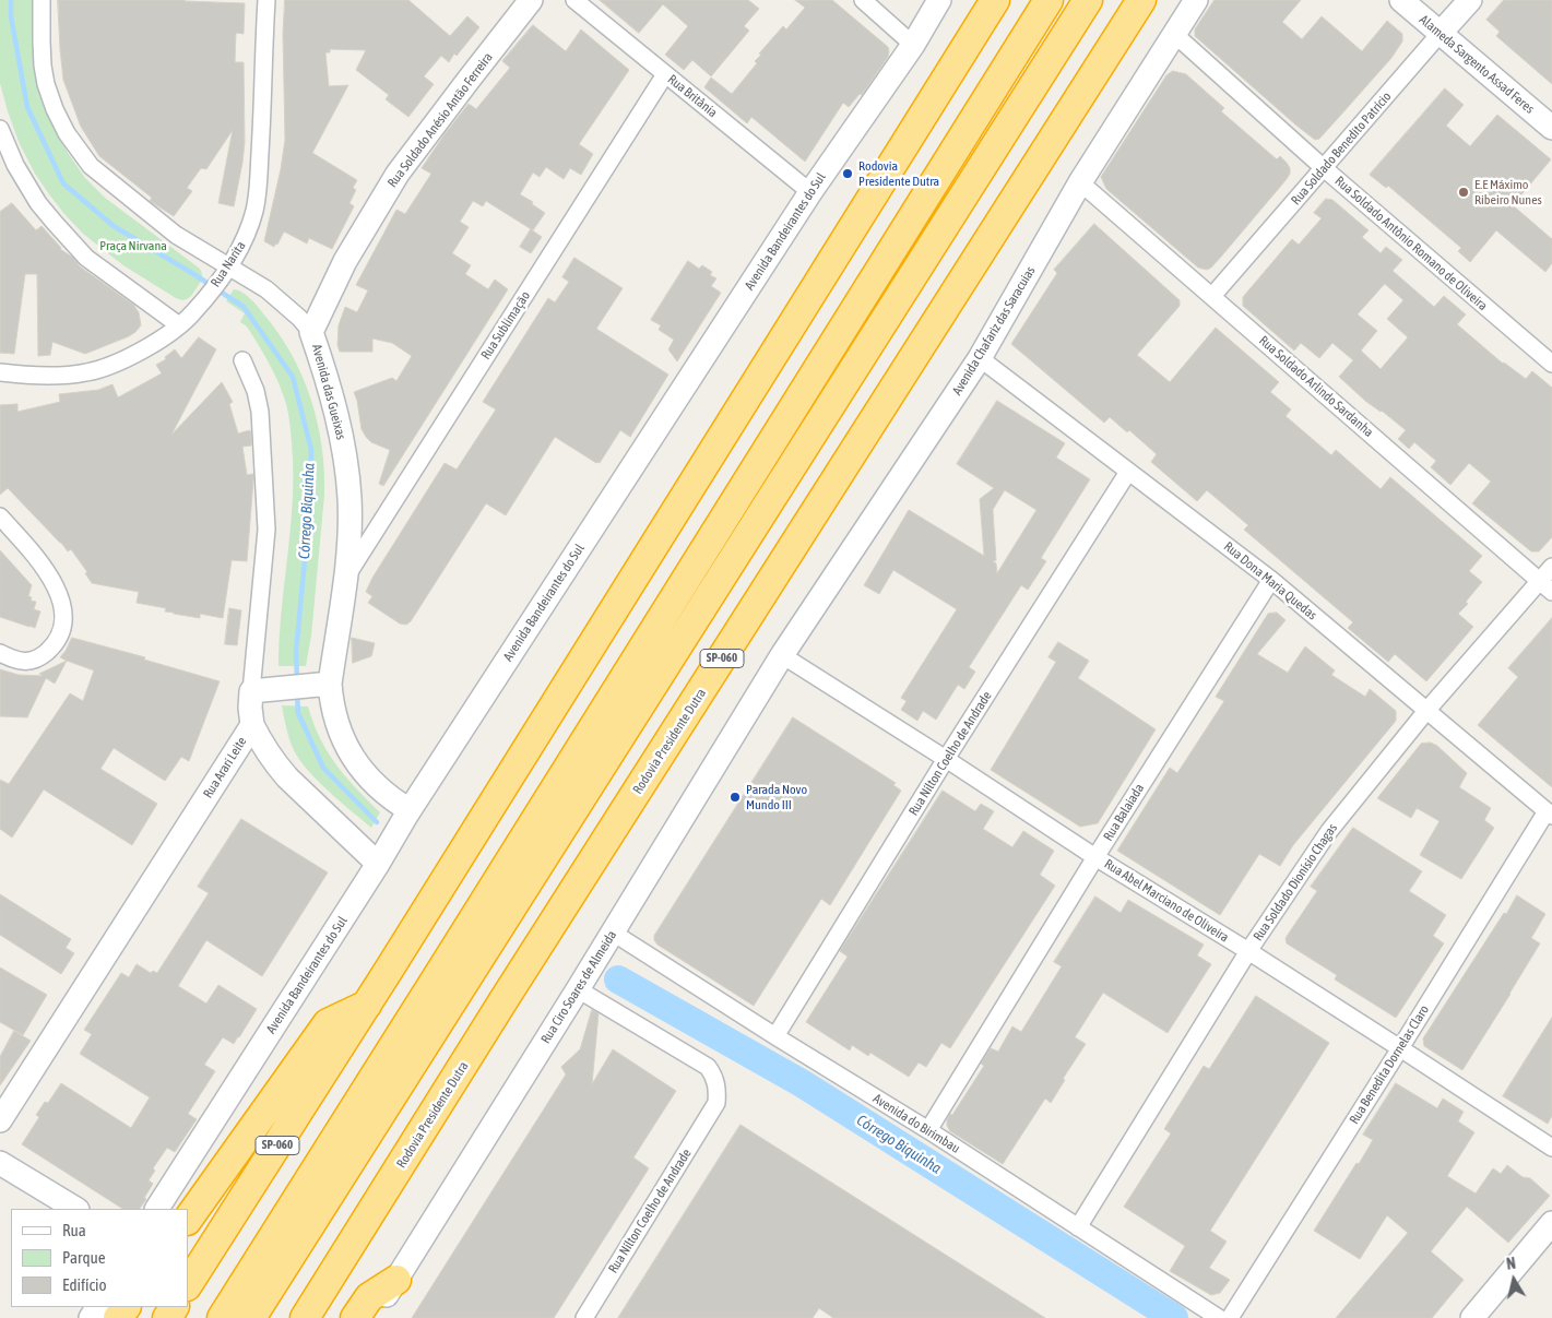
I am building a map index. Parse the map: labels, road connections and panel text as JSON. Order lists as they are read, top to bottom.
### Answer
{
  "streets": {
    "highway": ["SP-060", "Rodovia Presidente Dutra"],
    "street": [
      "Alameda Sargento Assad Feres",
      "Rua Britânia",
      "Rua Soldado Anésio Antão Ferreira",
      "Rua Soldado Benedito Patrício",
      "Avenida Bandeirantes do Sul",
      "Rua Soldado Antônio Romano de Oliveira",
      "Rua Narita",
      "Rua Sublimação",
      "Avenida Chafariz das Saracuias",
      "Rua Soldado Arlindo Sardanha",
      "Avenida das Gueixas",
      "Rua Dona Maria Quedas",
      "Rua Nílton Coelho de Andrade",
      "Rua Arari Leite",
      "Rua Balaiada",
      "Rua Soldado Dionísio Chagas",
      "Rua Abel Marciano de Oliveira",
      "Rua Ciro Soares de Almeida",
      "Rua Benedita Dornelas Claro",
      "Avenida do Birimbau"
    ]
  },
  "crossings": [
    ["Alameda Sargento Assad Feres", "Rua Soldado Benedito Patrício"],
    ["Rua Britânia", "Avenida Bandeirantes do Sul"],
    ["Rua Britânia", "Rua Sublimação"],
    ["Rua Soldado Anésio Antão Ferreira", "Avenida das Gueixas"],
    ["Rua Soldado Benedito Patrício", "Rua Soldado Antônio Romano de Oliveira"],
    ["Rua Soldado Benedito Patrício", "Rua Soldado Arlindo Sardanha"],
    ["Avenida Bandeirantes do Sul", "Avenida das Gueixas"],
    ["Rua Soldado Antônio Romano de Oliveira", "Avenida Chafariz das Saracuias"],
    ["Rua Narita", "Avenida das Gueixas"],
    ["Rua Sublimação", "Avenida das Gueixas"],
    ["Avenida Chafariz das Saracuias", "Rua Soldado Arlindo Sardanha"],
    ["Avenida Chafariz das Saracuias", "Rua Dona Maria Quedas"],
    ["Avenida Chafariz das Saracuias", "Rua Abel Marciano de Oliveira"],
    ["Avenida Chafariz das Saracuias", "Rua Ciro Soares de Almeida"],
    ["Rua Soldado Arlindo Sardanha", "Rua Soldado Dionísio Chagas"],
    ["Rua Dona Maria Quedas", "Rua Nílton Coelho de Andrade"],
    ["Rua Dona Maria Quedas", "Rua Balaiada"],
    ["Rua Dona Maria Quedas", "Rua Soldado Dionísio Chagas"],
    ["Rua Dona Maria Quedas", "Rua Benedita Dornelas Claro"],
    ["Rua Nílton Coelho de Andrade", "Rua Abel Marciano de Oliveira"],
    ["Rua Nílton Coelho de Andrade", "Rua Ciro Soares de Almeida"],
    ["Rua Nílton Coelho de Andrade", "Avenida do Birimbau"],
    ["Rua Balaiada", "Rua Abel Marciano de Oliveira"],
    ["Rua Balaiada", "Avenida do Birimbau"],
    ["Rua Soldado Dionísio Chagas", "Rua Abel Marciano de Oliveira"],
    ["Rua Soldado Dionísio Chagas", "Avenida do Birimbau"],
    ["Rua Abel Marciano de Oliveira", "Rua Ciro Soares de Almeida"],
    ["Rua Abel Marciano de Oliveira", "Rua Benedita Dornelas Claro"],
    ["Rua Ciro Soares de Almeida", "Avenida do Birimbau"],
    ["Rua Benedita Dornelas Claro", "Avenida do Birimbau"]
  ],
  "water": ["Córrego Biquinha"],
  "parks": ["Praça Nirvana"],
  "places": ["Rodovia Presidente Dutra", "E.E Máximo Ribeiro Nunes", "Parada Novo Mundo III"],
  "legend": ["Rua", "Parque", "Edifício"],
  "north": "top"
}
